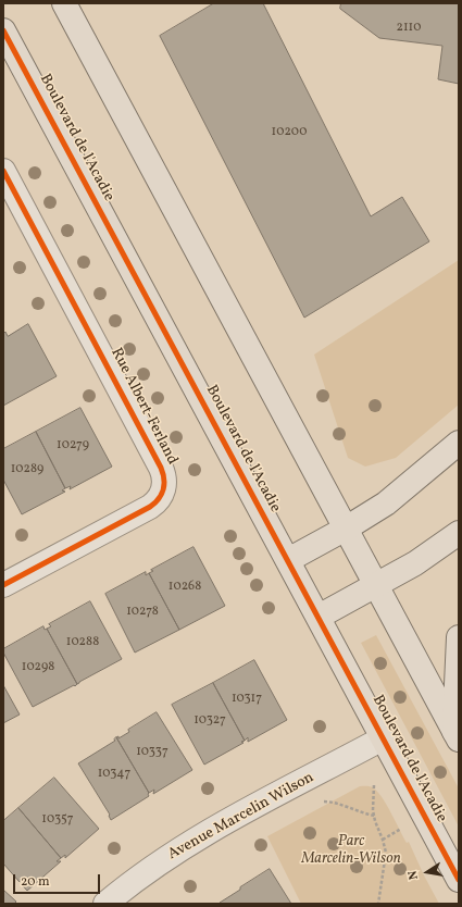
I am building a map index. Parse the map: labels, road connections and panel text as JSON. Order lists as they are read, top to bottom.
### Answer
{
  "streets": {
    "main road": ["Boulevard de l'Acadie"],
    "street": ["Rue Albert-Ferland", "Avenue Marcelin Wilson"]
  },
  "crossings": [
    ["Boulevard de l'Acadie", "Avenue Marcelin Wilson"]
  ],
  "parks": ["Parc Marcelin-Wilson"],
  "house_numbers": [
    "2110",
    "10200",
    "10279",
    "10289",
    "10268",
    "10278",
    "10288",
    "10298",
    "10317",
    "10327",
    "10337",
    "10347",
    "10357"
  ],
  "scale_bar": "20 m",
  "north": "left"
}
